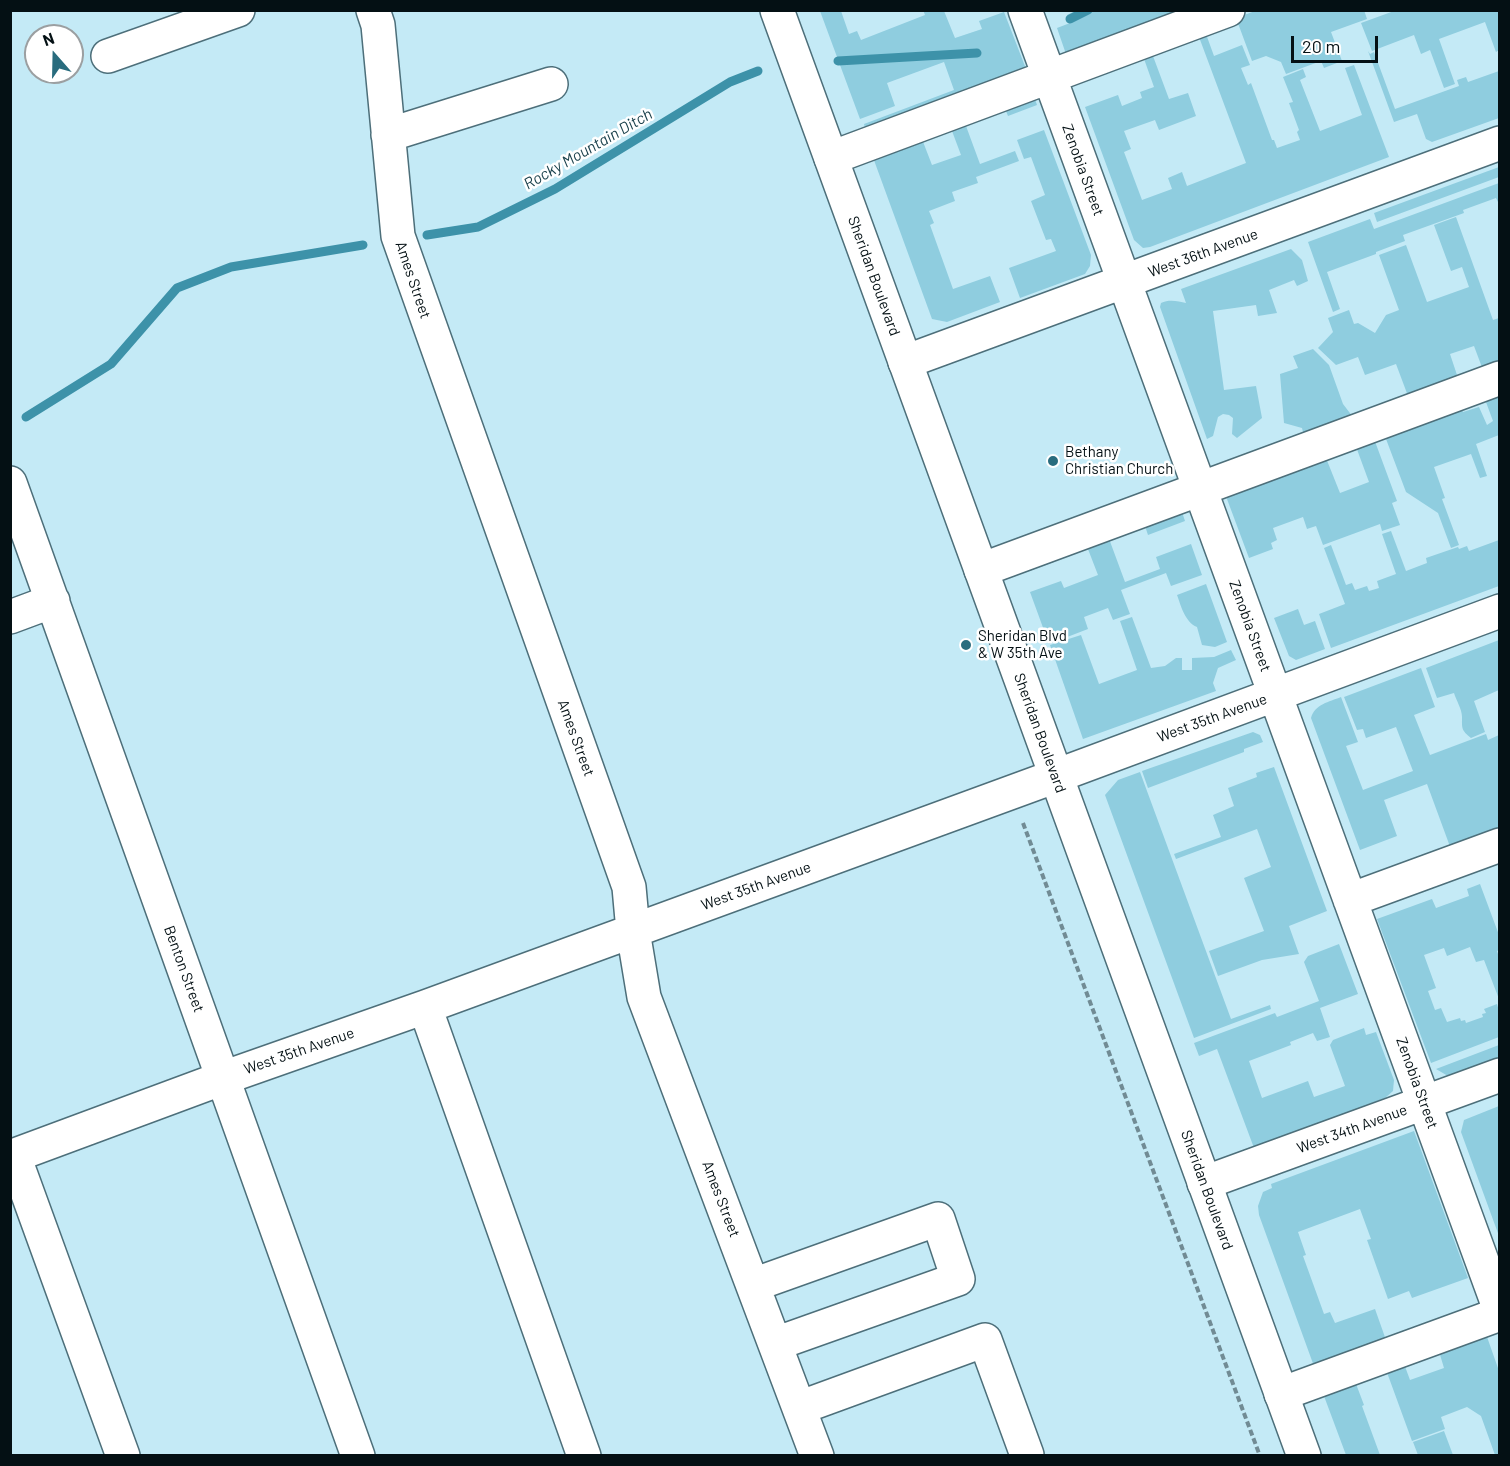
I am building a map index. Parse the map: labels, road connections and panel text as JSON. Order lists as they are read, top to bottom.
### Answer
{
  "streets": {
    "street": [
      "Zenobia Street",
      "West 36th Avenue",
      "Sheridan Boulevard",
      "Ames Street",
      "West 35th Avenue",
      "Benton Street",
      "West 34th Avenue"
    ]
  },
  "crossings": [
    ["Zenobia Street", "West 36th Avenue"],
    ["Zenobia Street", "West 35th Avenue"],
    ["Zenobia Street", "West 34th Avenue"],
    ["West 36th Avenue", "Sheridan Boulevard"],
    ["Sheridan Boulevard", "West 35th Avenue"],
    ["Sheridan Boulevard", "West 34th Avenue"],
    ["Ames Street", "West 35th Avenue"],
    ["West 35th Avenue", "Benton Street"]
  ],
  "water": ["Rocky Mountain Ditch"],
  "places": ["Bethany Christian Church", "Sheridan Blvd & W 35th Ave"],
  "scale_bar": "20 m",
  "north": "top"
}
